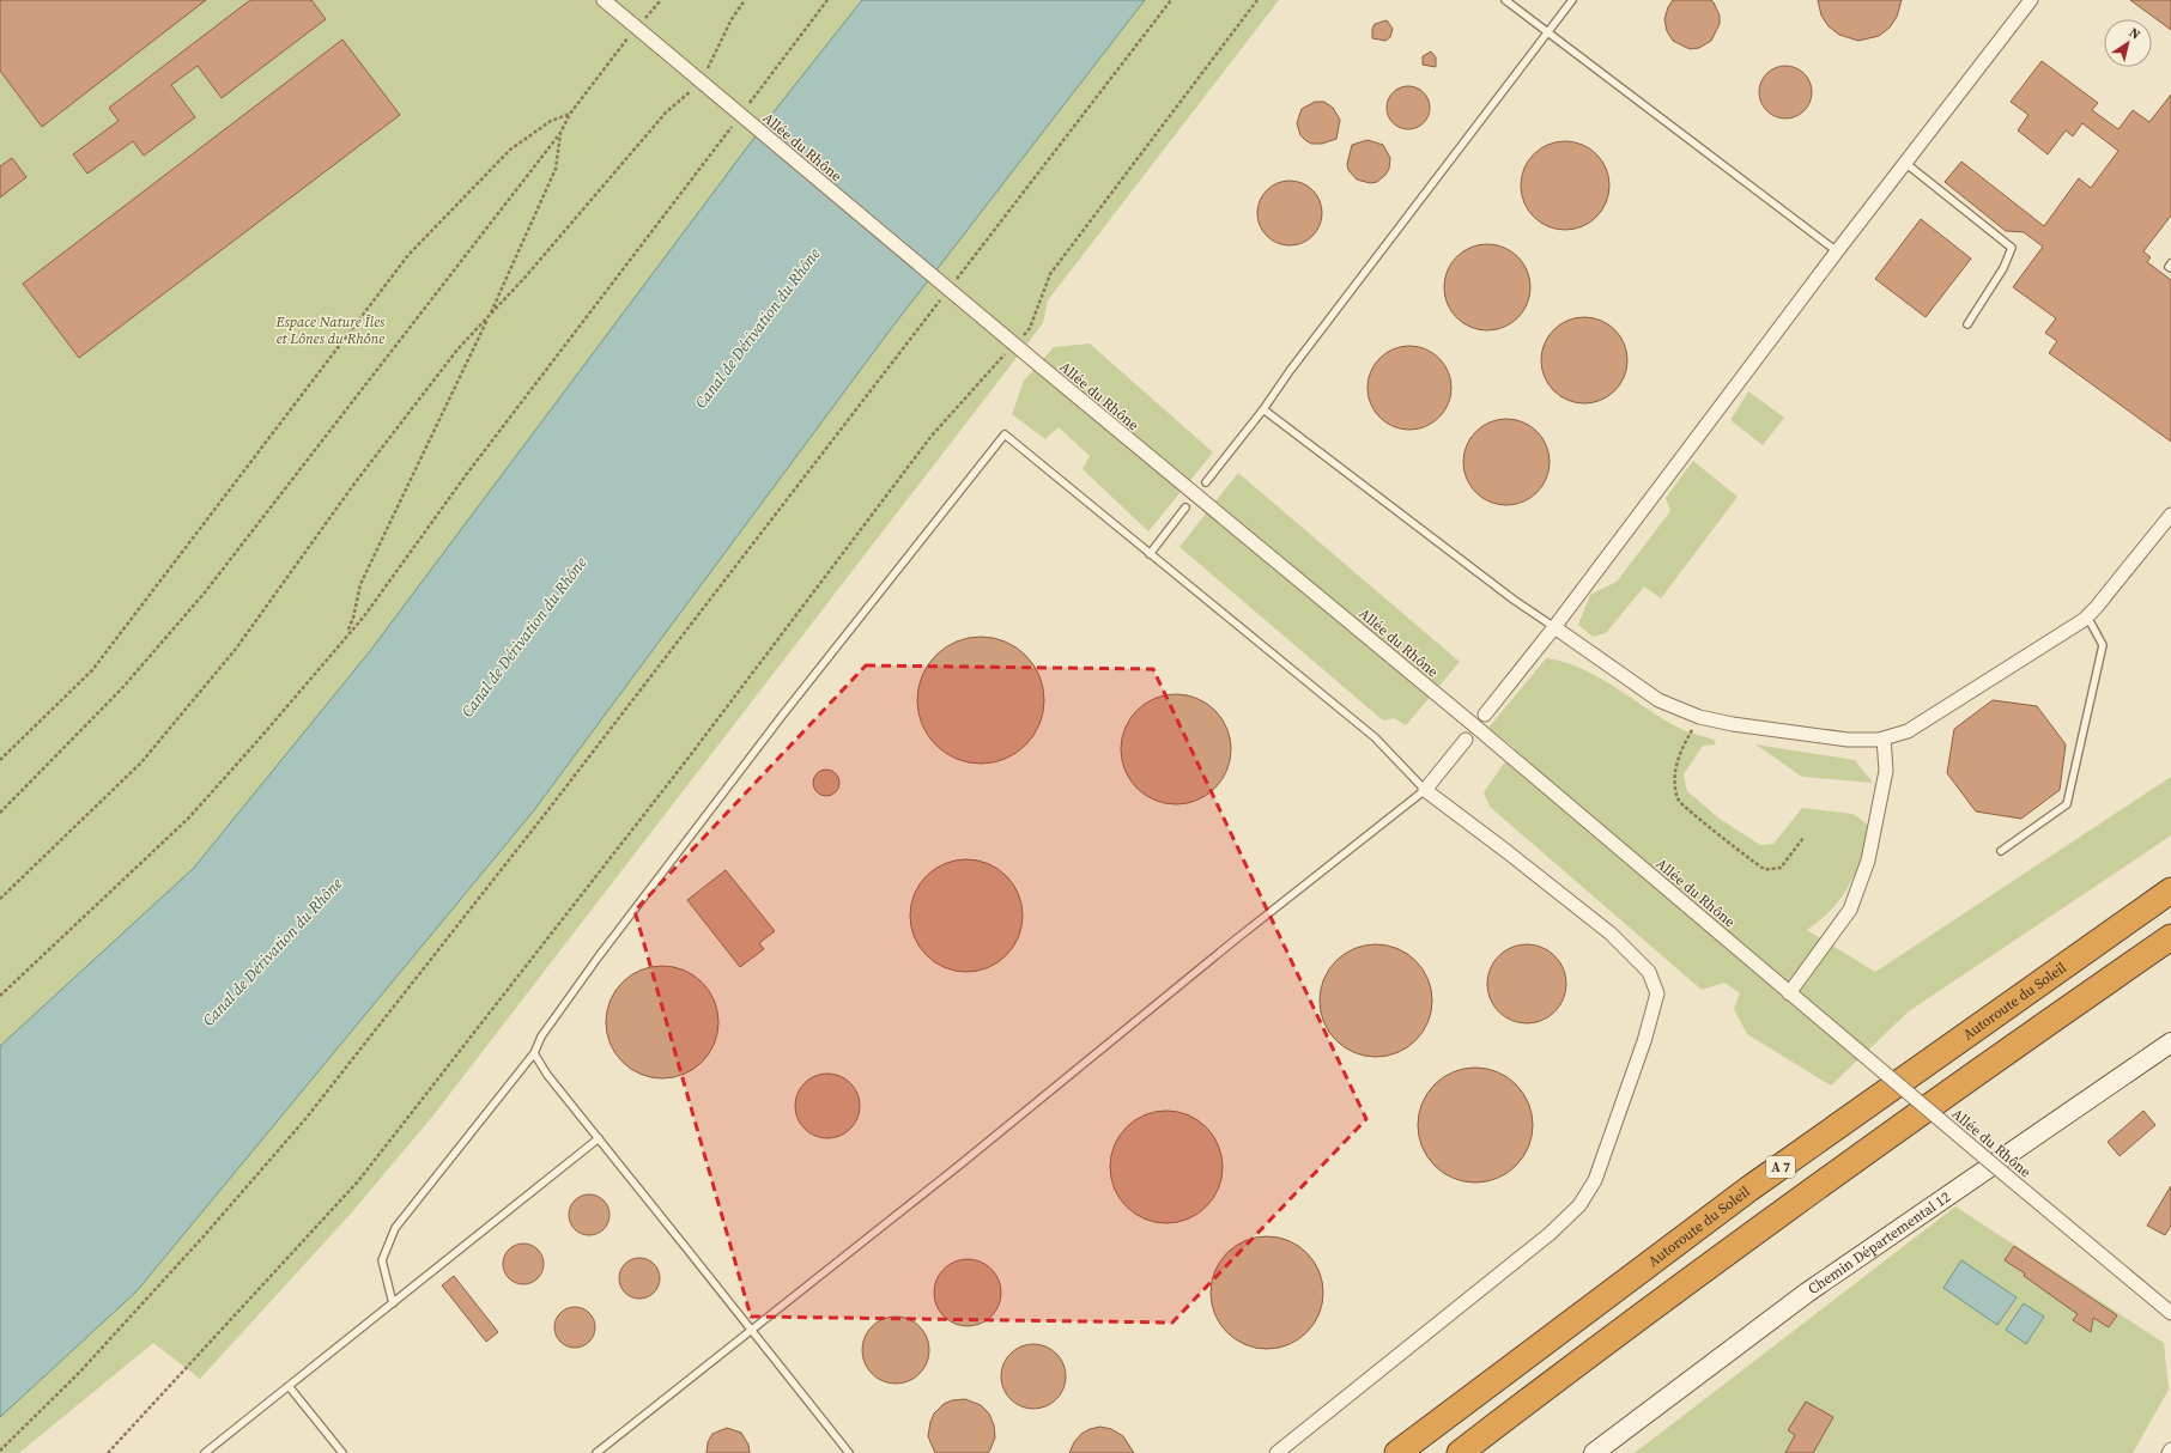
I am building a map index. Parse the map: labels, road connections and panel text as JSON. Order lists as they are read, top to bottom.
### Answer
{
  "streets": {
    "highway": ["Autoroute du Soleil", "A 7"],
    "main road": ["Chemin Départemental 12"],
    "street": ["Allée du Rhône"]
  },
  "water": ["Canal de Dérivation du Rhône"],
  "parks": ["Espace Nature Îles et Lônes du Rhône"],
  "north": "top right"
}
